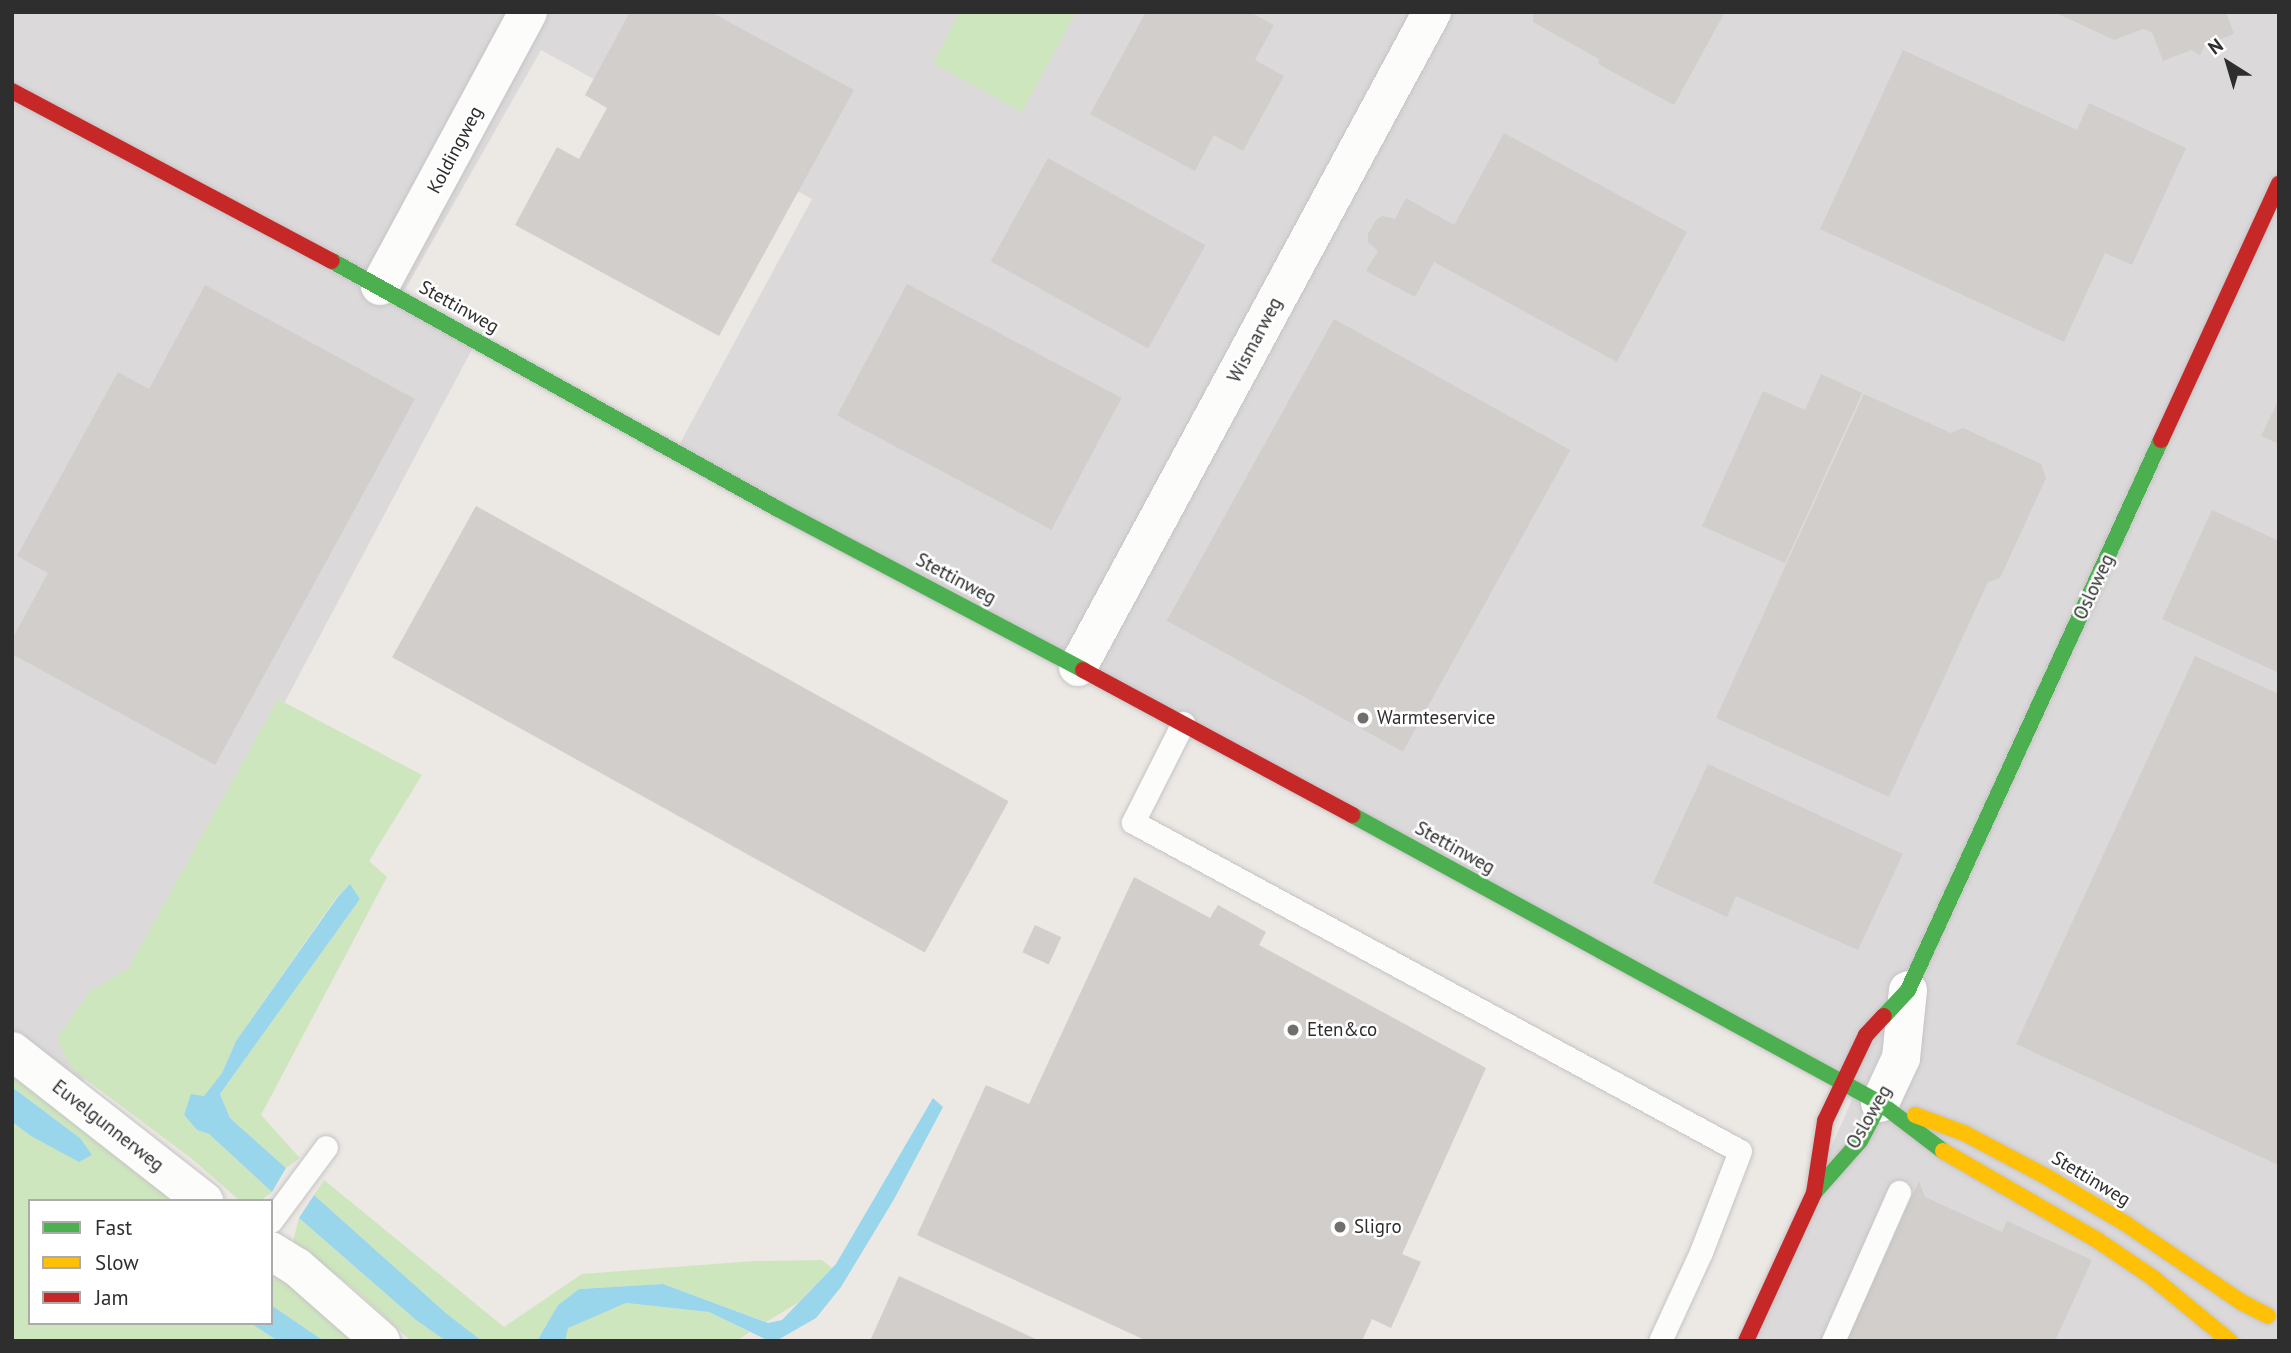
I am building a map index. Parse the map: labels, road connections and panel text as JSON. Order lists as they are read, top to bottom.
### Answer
{
  "streets": {
    "street": [
      "Koldingweg",
      "Stettinweg",
      "Wismarweg",
      "Osloweg",
      "Euvelgunnerweg"
    ]
  },
  "crossings": [
    ["Koldingweg", "Stettinweg"],
    ["Stettinweg", "Wismarweg"],
    ["Stettinweg", "Osloweg"]
  ],
  "places": ["Warmteservice", "Eten&co", "Sligro"],
  "legend": ["Fast", "Slow", "Jam"],
  "north": "top left"
}
